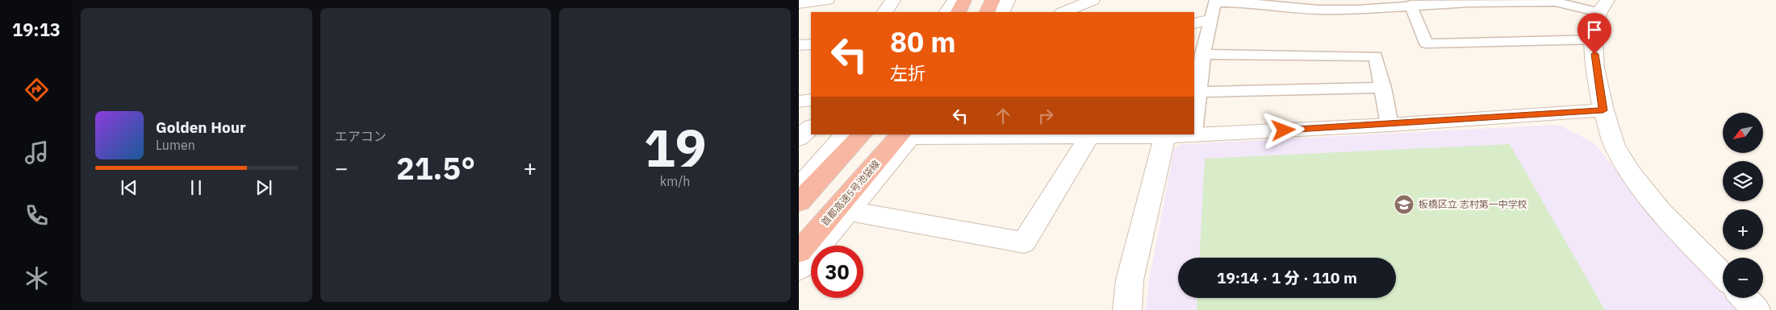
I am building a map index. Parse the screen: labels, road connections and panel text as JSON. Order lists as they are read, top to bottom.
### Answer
{
  "streets": {
    "highway": ["首都高速5号池袋線"]
  },
  "places": {
    "school or university": ["板橋区立 志村第一中学校"]
  },
  "north": "bottom left",
  "page": {
    "tabs": "19:13",
    "tile": [
      "エアコン",
      ["19", "km/h"]
    ],
    "turn": ["80 m", "左折"],
    "song": ["Golden Hour", "Lumen"],
    "map_buttons": ["+", "−"],
    "heat": ["−", "21.5°", "+"],
    "limit": "30",
    "trip": "19:14 · 1 分 · 110 m"
  }
}
